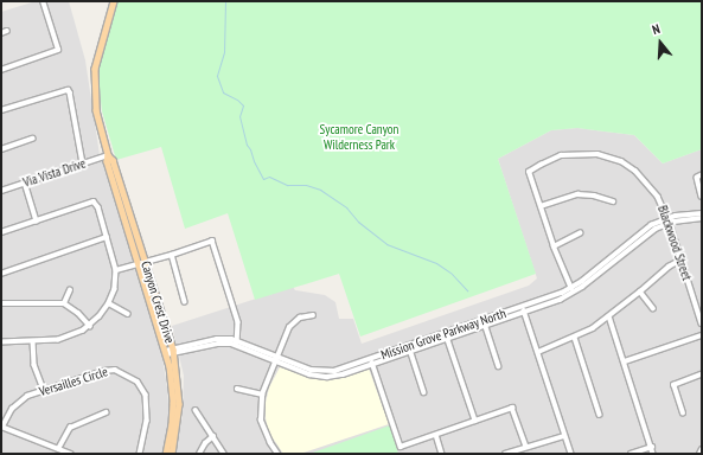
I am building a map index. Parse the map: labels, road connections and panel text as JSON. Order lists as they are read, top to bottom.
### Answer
{
  "streets": {
    "main road": ["Canyon Crest Drive"],
    "street": [
      "Via Vista Drive",
      "Blackwood Street",
      "Mission Grove Parkway North",
      "Versailles Circle"
    ]
  },
  "crossings": [
    ["Via Vista Drive", "Canyon Crest Drive"],
    ["Blackwood Street", "Mission Grove Parkway North"],
    ["Canyon Crest Drive", "Mission Grove Parkway North"]
  ],
  "parks": ["Sycamore Canyon Wilderness Park"],
  "north": "top"
}
